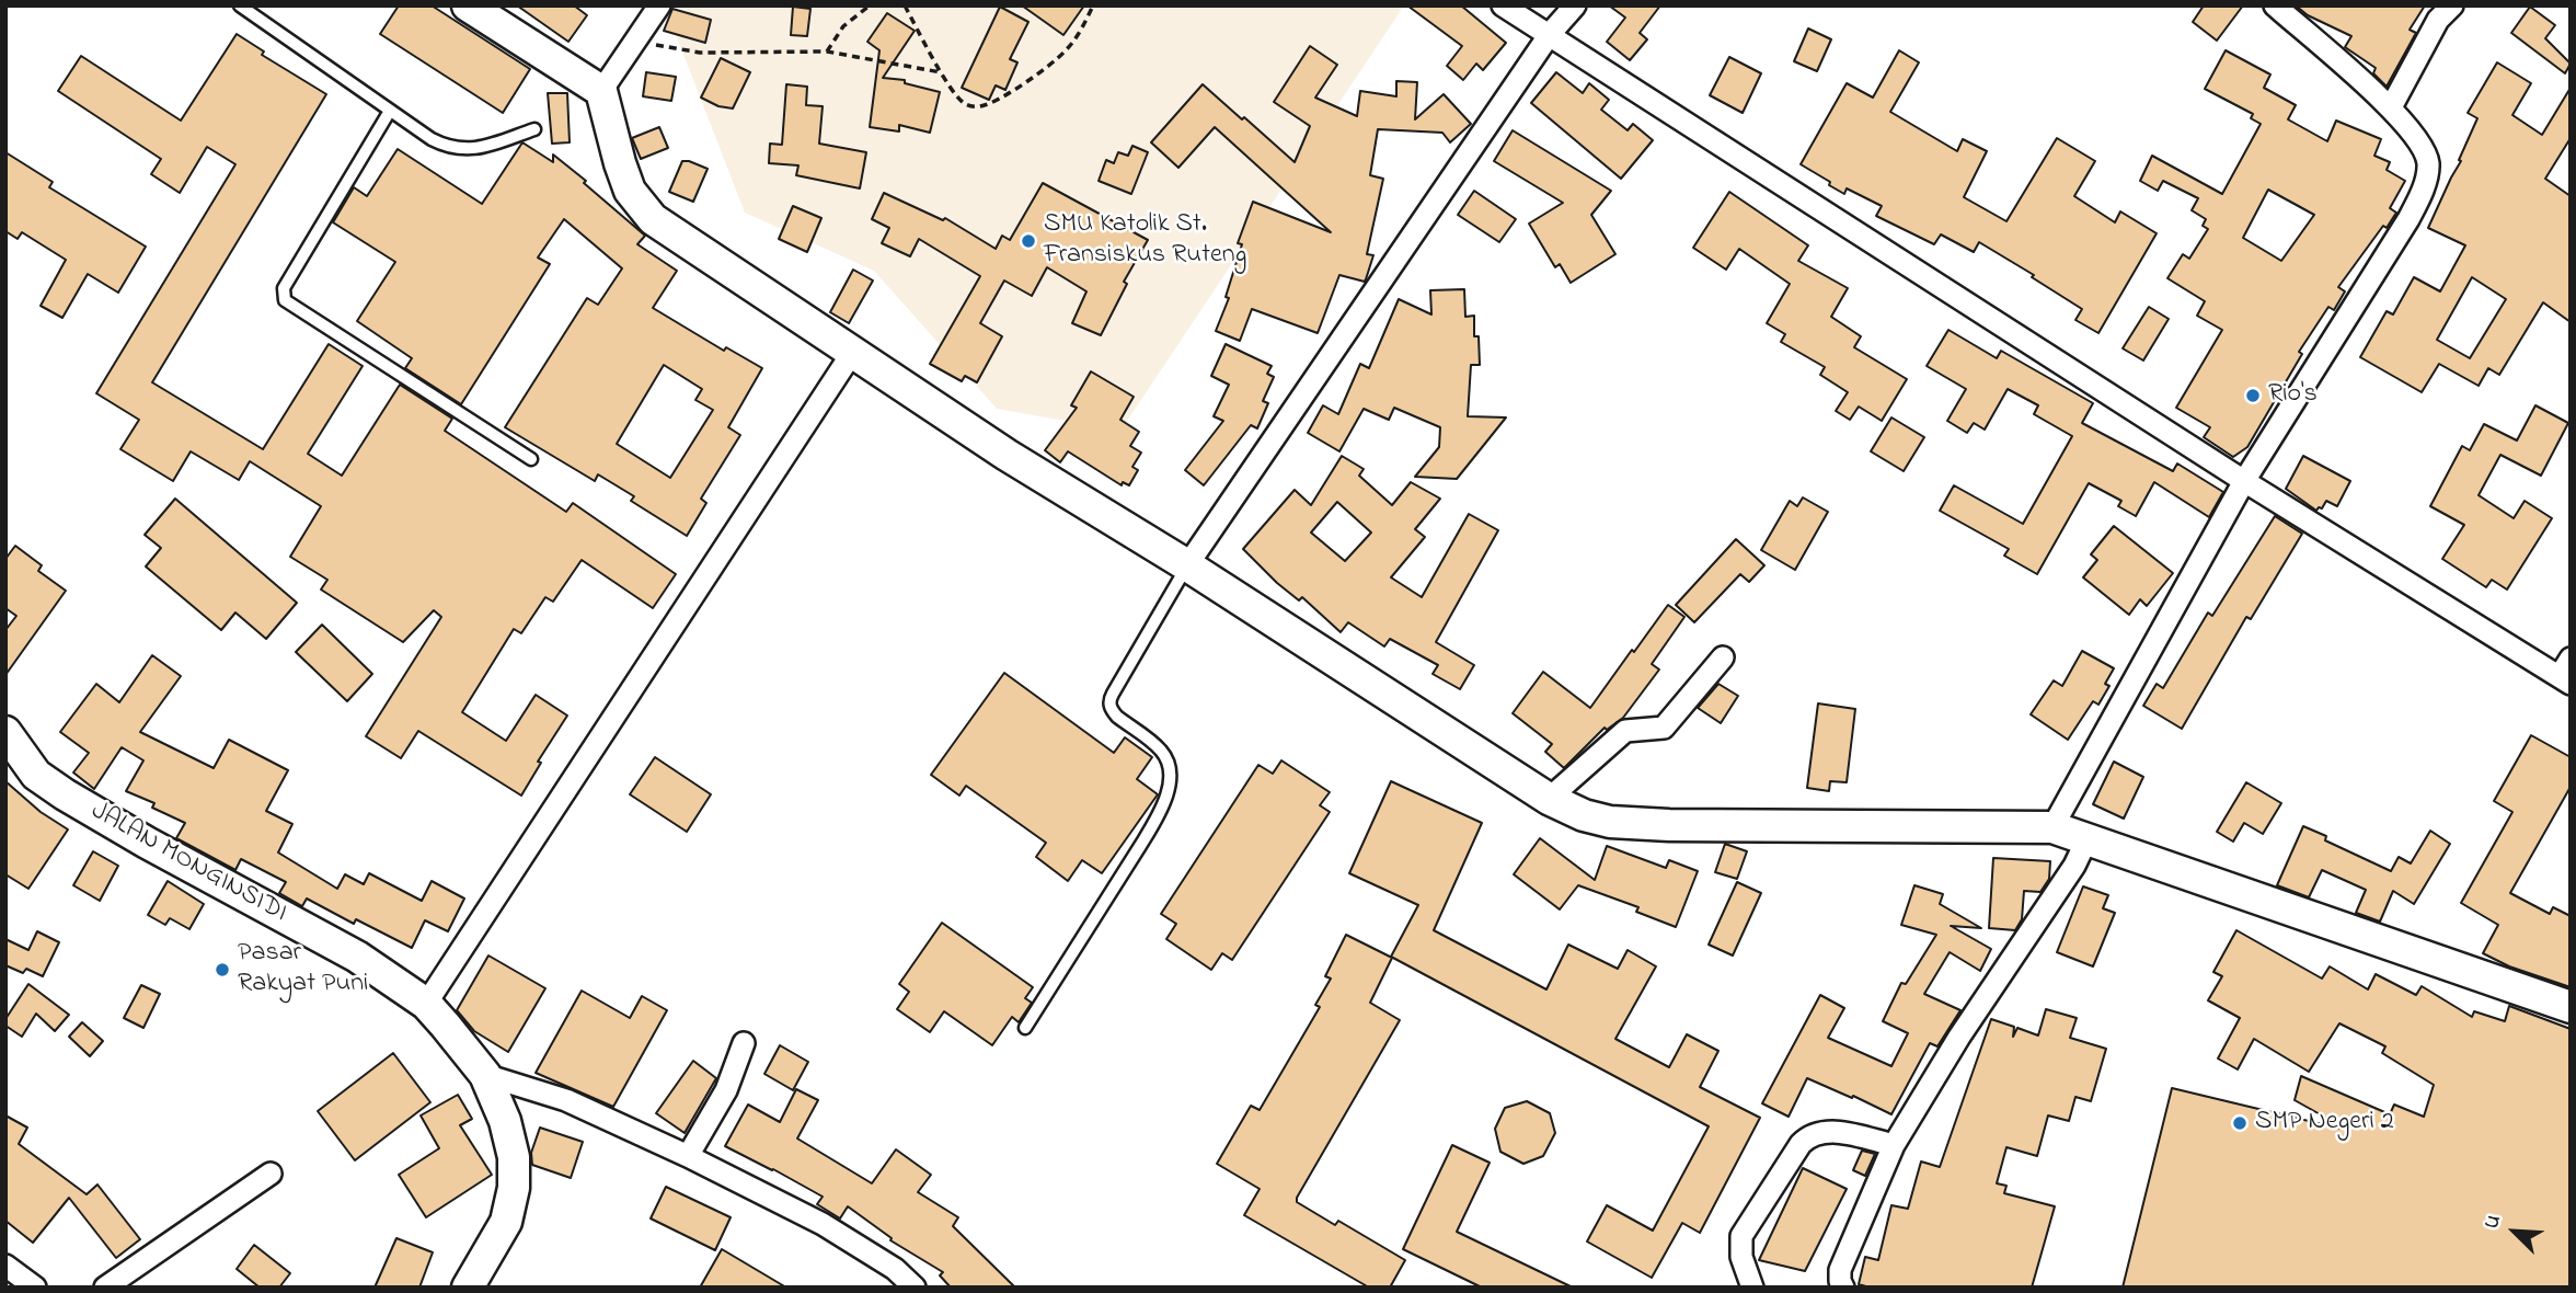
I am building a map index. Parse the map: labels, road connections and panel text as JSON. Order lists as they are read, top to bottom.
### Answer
{
  "streets": {
    "street": ["JALAN MONGINSIDI"]
  },
  "places": [
    "SMU Katolik St. Fransiskus Ruteng",
    "Rio's",
    "Pasar Rakyat Puni",
    "SMP Negeri 2"
  ],
  "north": "top left"
}
